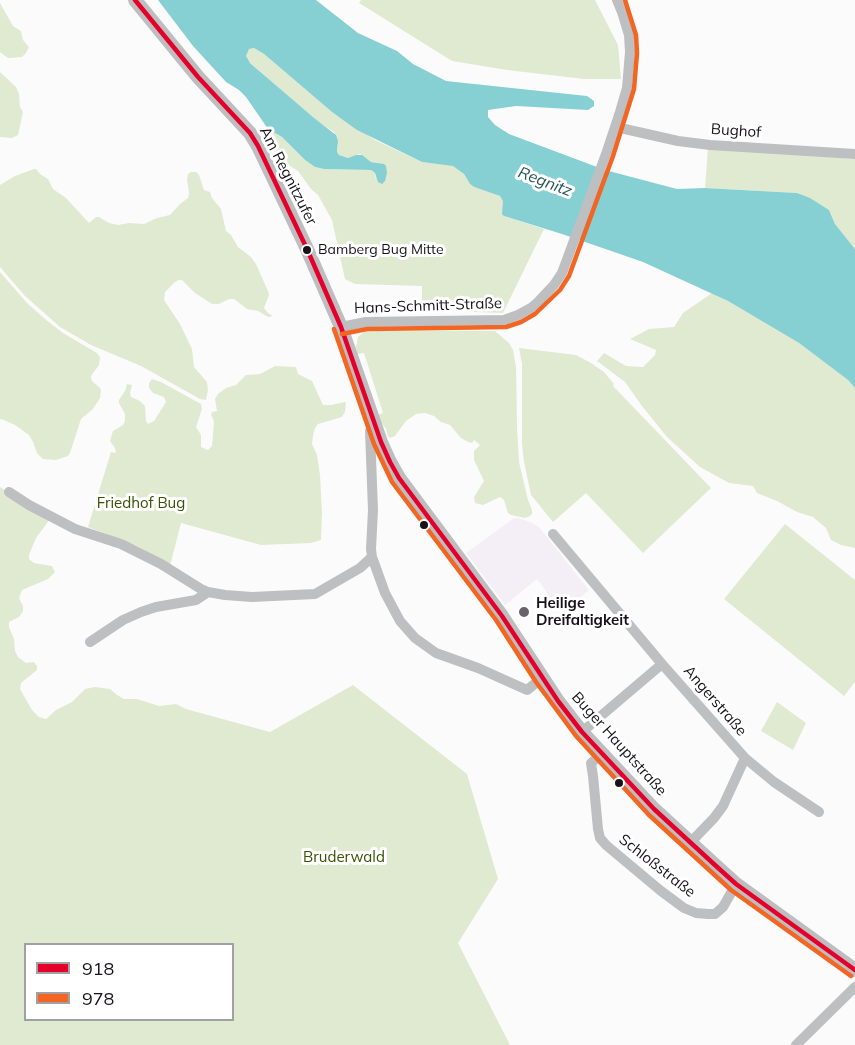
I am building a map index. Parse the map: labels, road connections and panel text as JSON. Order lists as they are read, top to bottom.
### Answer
{
  "streets": {
    "street": [
      "Bughof",
      "Am Regnitzufer",
      "Hans-Schmitt-Straße",
      "Angerstraße",
      "Buger Hauptstraße",
      "Schloßstraße"
    ]
  },
  "crossings": [
    ["Bughof", "Hans-Schmitt-Straße"],
    ["Am Regnitzufer", "Hans-Schmitt-Straße"],
    ["Am Regnitzufer", "Buger Hauptstraße"],
    ["Hans-Schmitt-Straße", "Buger Hauptstraße"],
    ["Angerstraße", "Buger Hauptstraße"],
    ["Buger Hauptstraße", "Schloßstraße"]
  ],
  "water": ["Regnitz"],
  "parks": ["Friedhof Bug", "Bruderwald"],
  "places": ["Bamberg Bug Mitte", "Heilige Dreifaltigkeit"],
  "lines": ["transit line 918", "transit line 978"],
  "legend": ["918", "978"]
}
